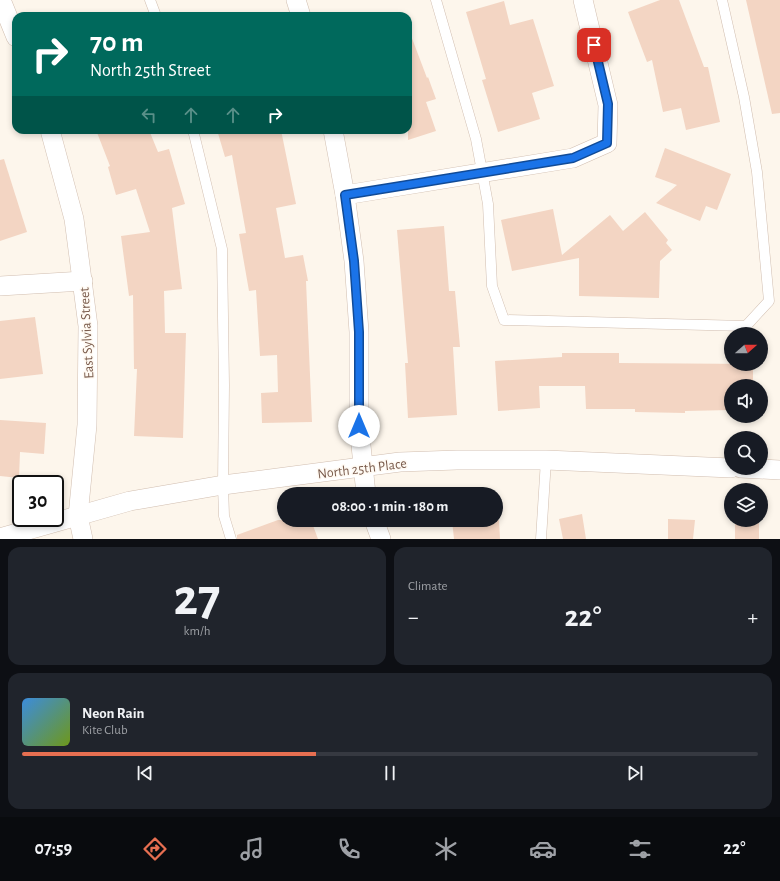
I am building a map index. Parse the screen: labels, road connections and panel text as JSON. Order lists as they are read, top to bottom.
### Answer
{
  "streets": {
    "street": ["East Sylvia Street", "North 25th Place"]
  },
  "crossings": [
    ["East Sylvia Street", "North 25th Place"]
  ],
  "north": "right",
  "page": {
    "turn": ["70 m", "North 25th Street"],
    "limit": "30",
    "trip": "08:00 · 1 min · 180 m",
    "tile": [
      ["27", "km/h"],
      "Climate"
    ],
    "heat": ["−", "22°", "+"],
    "song": ["Neon Rain", "Kite Club"],
    "tabs": ["07:59", "22°"]
  }
}
